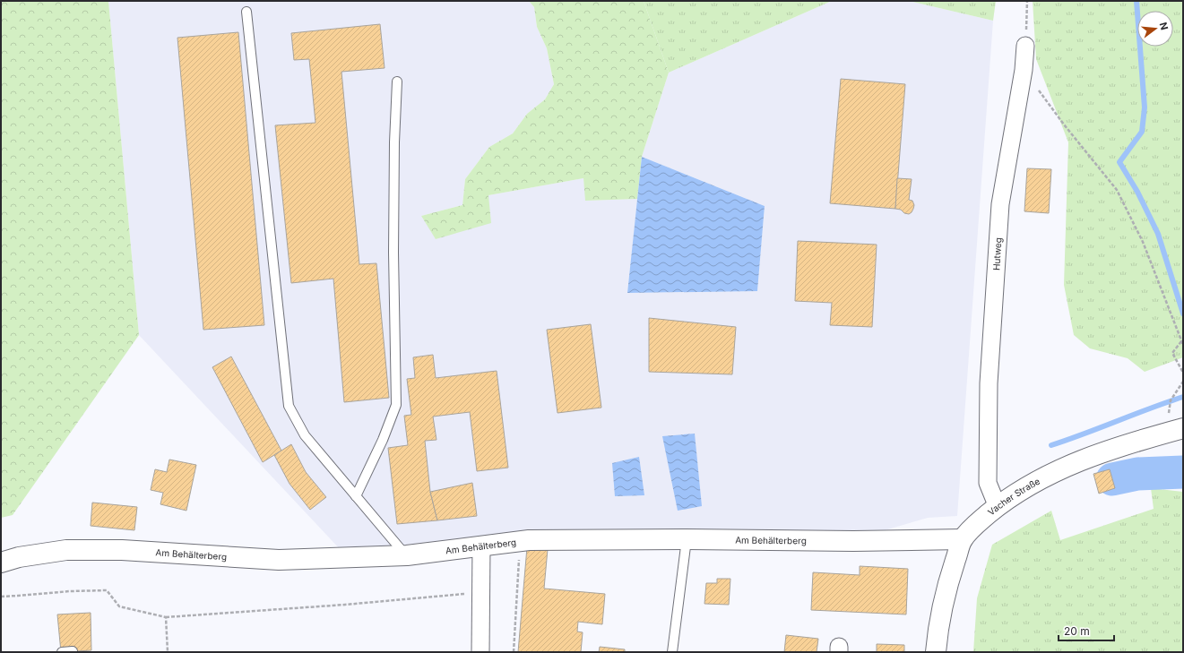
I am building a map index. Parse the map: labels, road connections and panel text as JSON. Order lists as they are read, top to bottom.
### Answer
{
  "streets": {
    "street": ["Hutweg", "Vacher Straße", "Am Behälterberg"]
  },
  "crossings": [
    ["Hutweg", "Vacher Straße"],
    ["Vacher Straße", "Am Behälterberg"]
  ],
  "scale_bar": "20 m",
  "north": "right"
}
